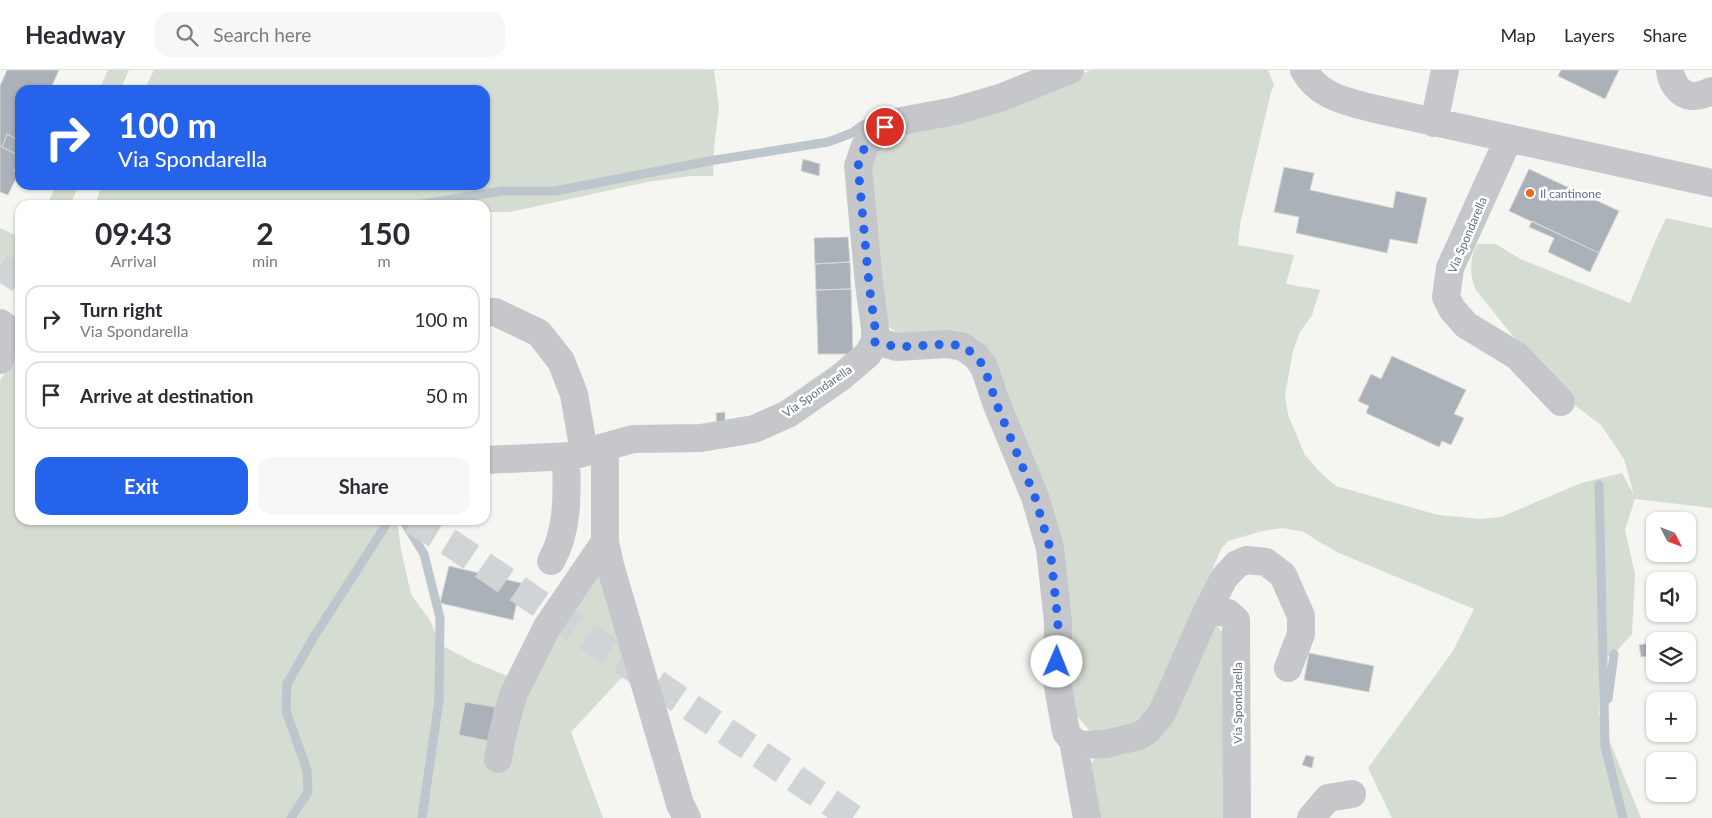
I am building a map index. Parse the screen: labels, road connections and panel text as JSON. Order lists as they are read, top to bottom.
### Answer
{
  "streets": {
    "street": ["Via Spondarella"]
  },
  "places": ["Il cantinone"],
  "north": "bottom right",
  "page": {
    "header": "Headway",
    "search": "Search here",
    "nav": ["Map", "Layers", "Share"],
    "turn": ["100 m", "Via Spondarella"],
    "eta": [
      "09:43",
      "Arrival",
      "2",
      "min",
      "150",
      "m"
    ],
    "list": [
      {
        "name": "Turn right",
        "note": "Via Spondarella",
        "value": "100 m"
      },
      {
        "name": "Arrive at destination",
        "value": "50 m"
      }
    ],
    "buttons": ["Exit", "Share"],
    "map_buttons": ["+", "−"]
  }
}
